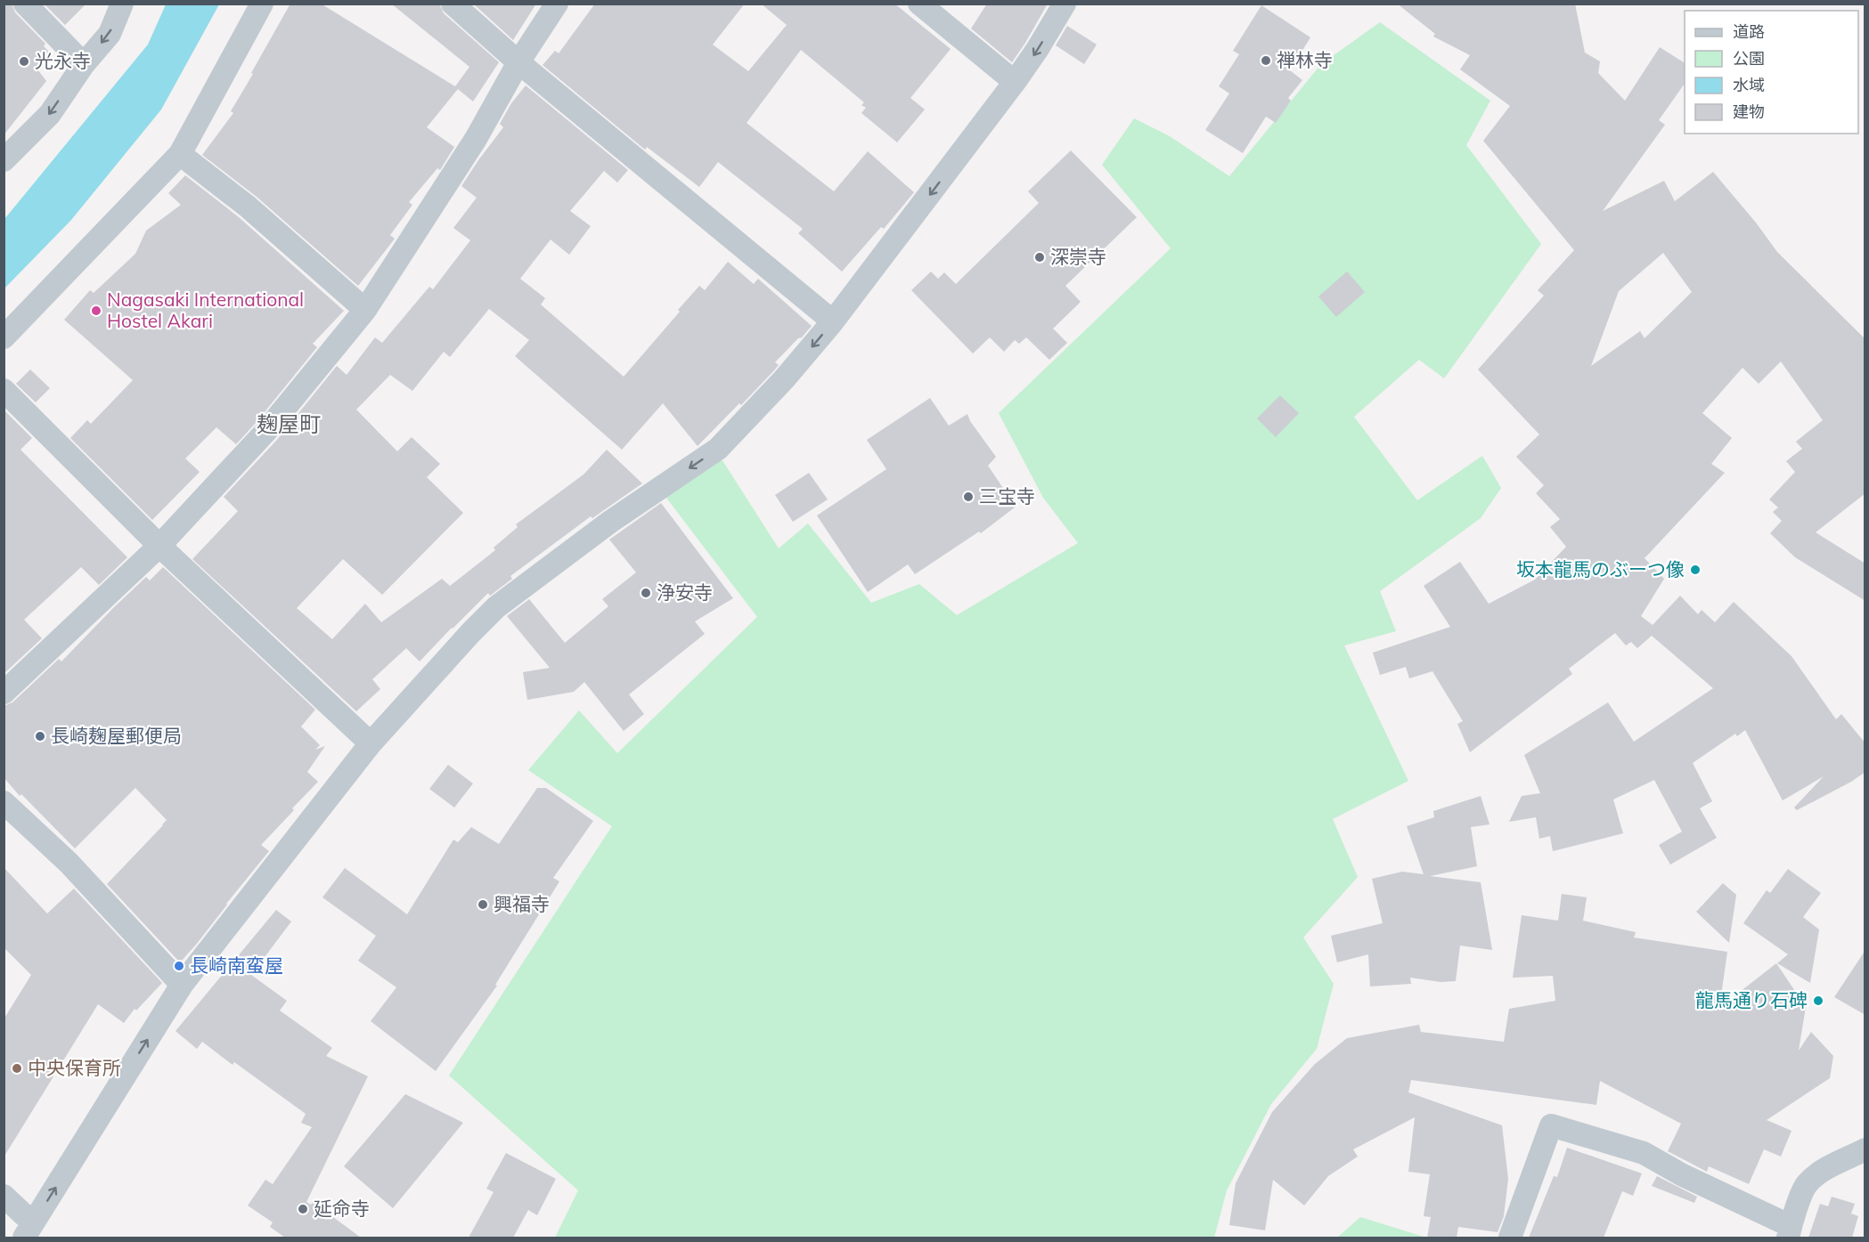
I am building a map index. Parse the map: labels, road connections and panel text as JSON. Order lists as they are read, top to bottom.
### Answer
{
  "districts": ["麹屋町"],
  "places": [
    "禅林寺",
    "光永寺",
    "深崇寺",
    "Nagasaki International Hostel Akari",
    "三宝寺",
    "坂本龍馬のぶーつ像",
    "浄安寺",
    "長崎麹屋郵便局",
    "興福寺",
    "長崎南蛮屋",
    "龍馬通り石碑",
    "中央保育所",
    "延命寺"
  ],
  "legend": [
    "道路",
    "公園",
    "水域",
    "建物"
  ]
}
